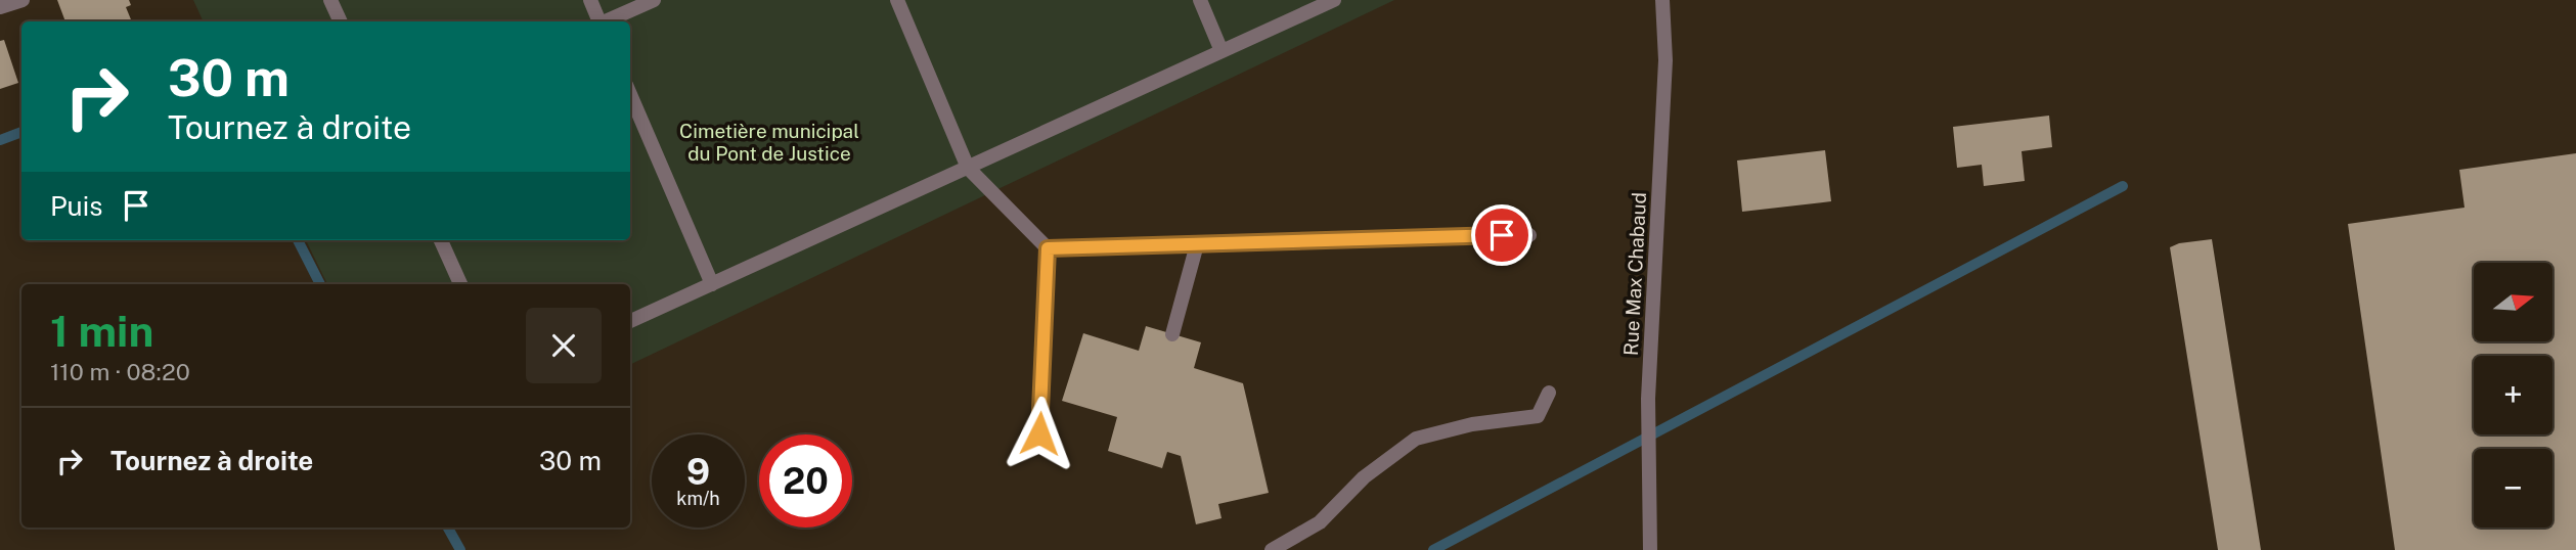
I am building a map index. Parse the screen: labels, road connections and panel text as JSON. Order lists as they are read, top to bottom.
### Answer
{
  "streets": {
    "street": ["Rue Max Chabaud"]
  },
  "parks": ["Cimetière municipal du Pont de Justice"],
  "north": "right",
  "page": {
    "turn": ["30 m", "Tournez à droite"],
    "then": "Puis",
    "map_buttons": ["+", "−"],
    "heading": ["1 min", "110 m · 08:20"],
    "list": [
      {
        "name": "Tournez à droite",
        "value": "30 m"
      }
    ],
    "speed": "9 km/h",
    "limit": "20"
  }
}
